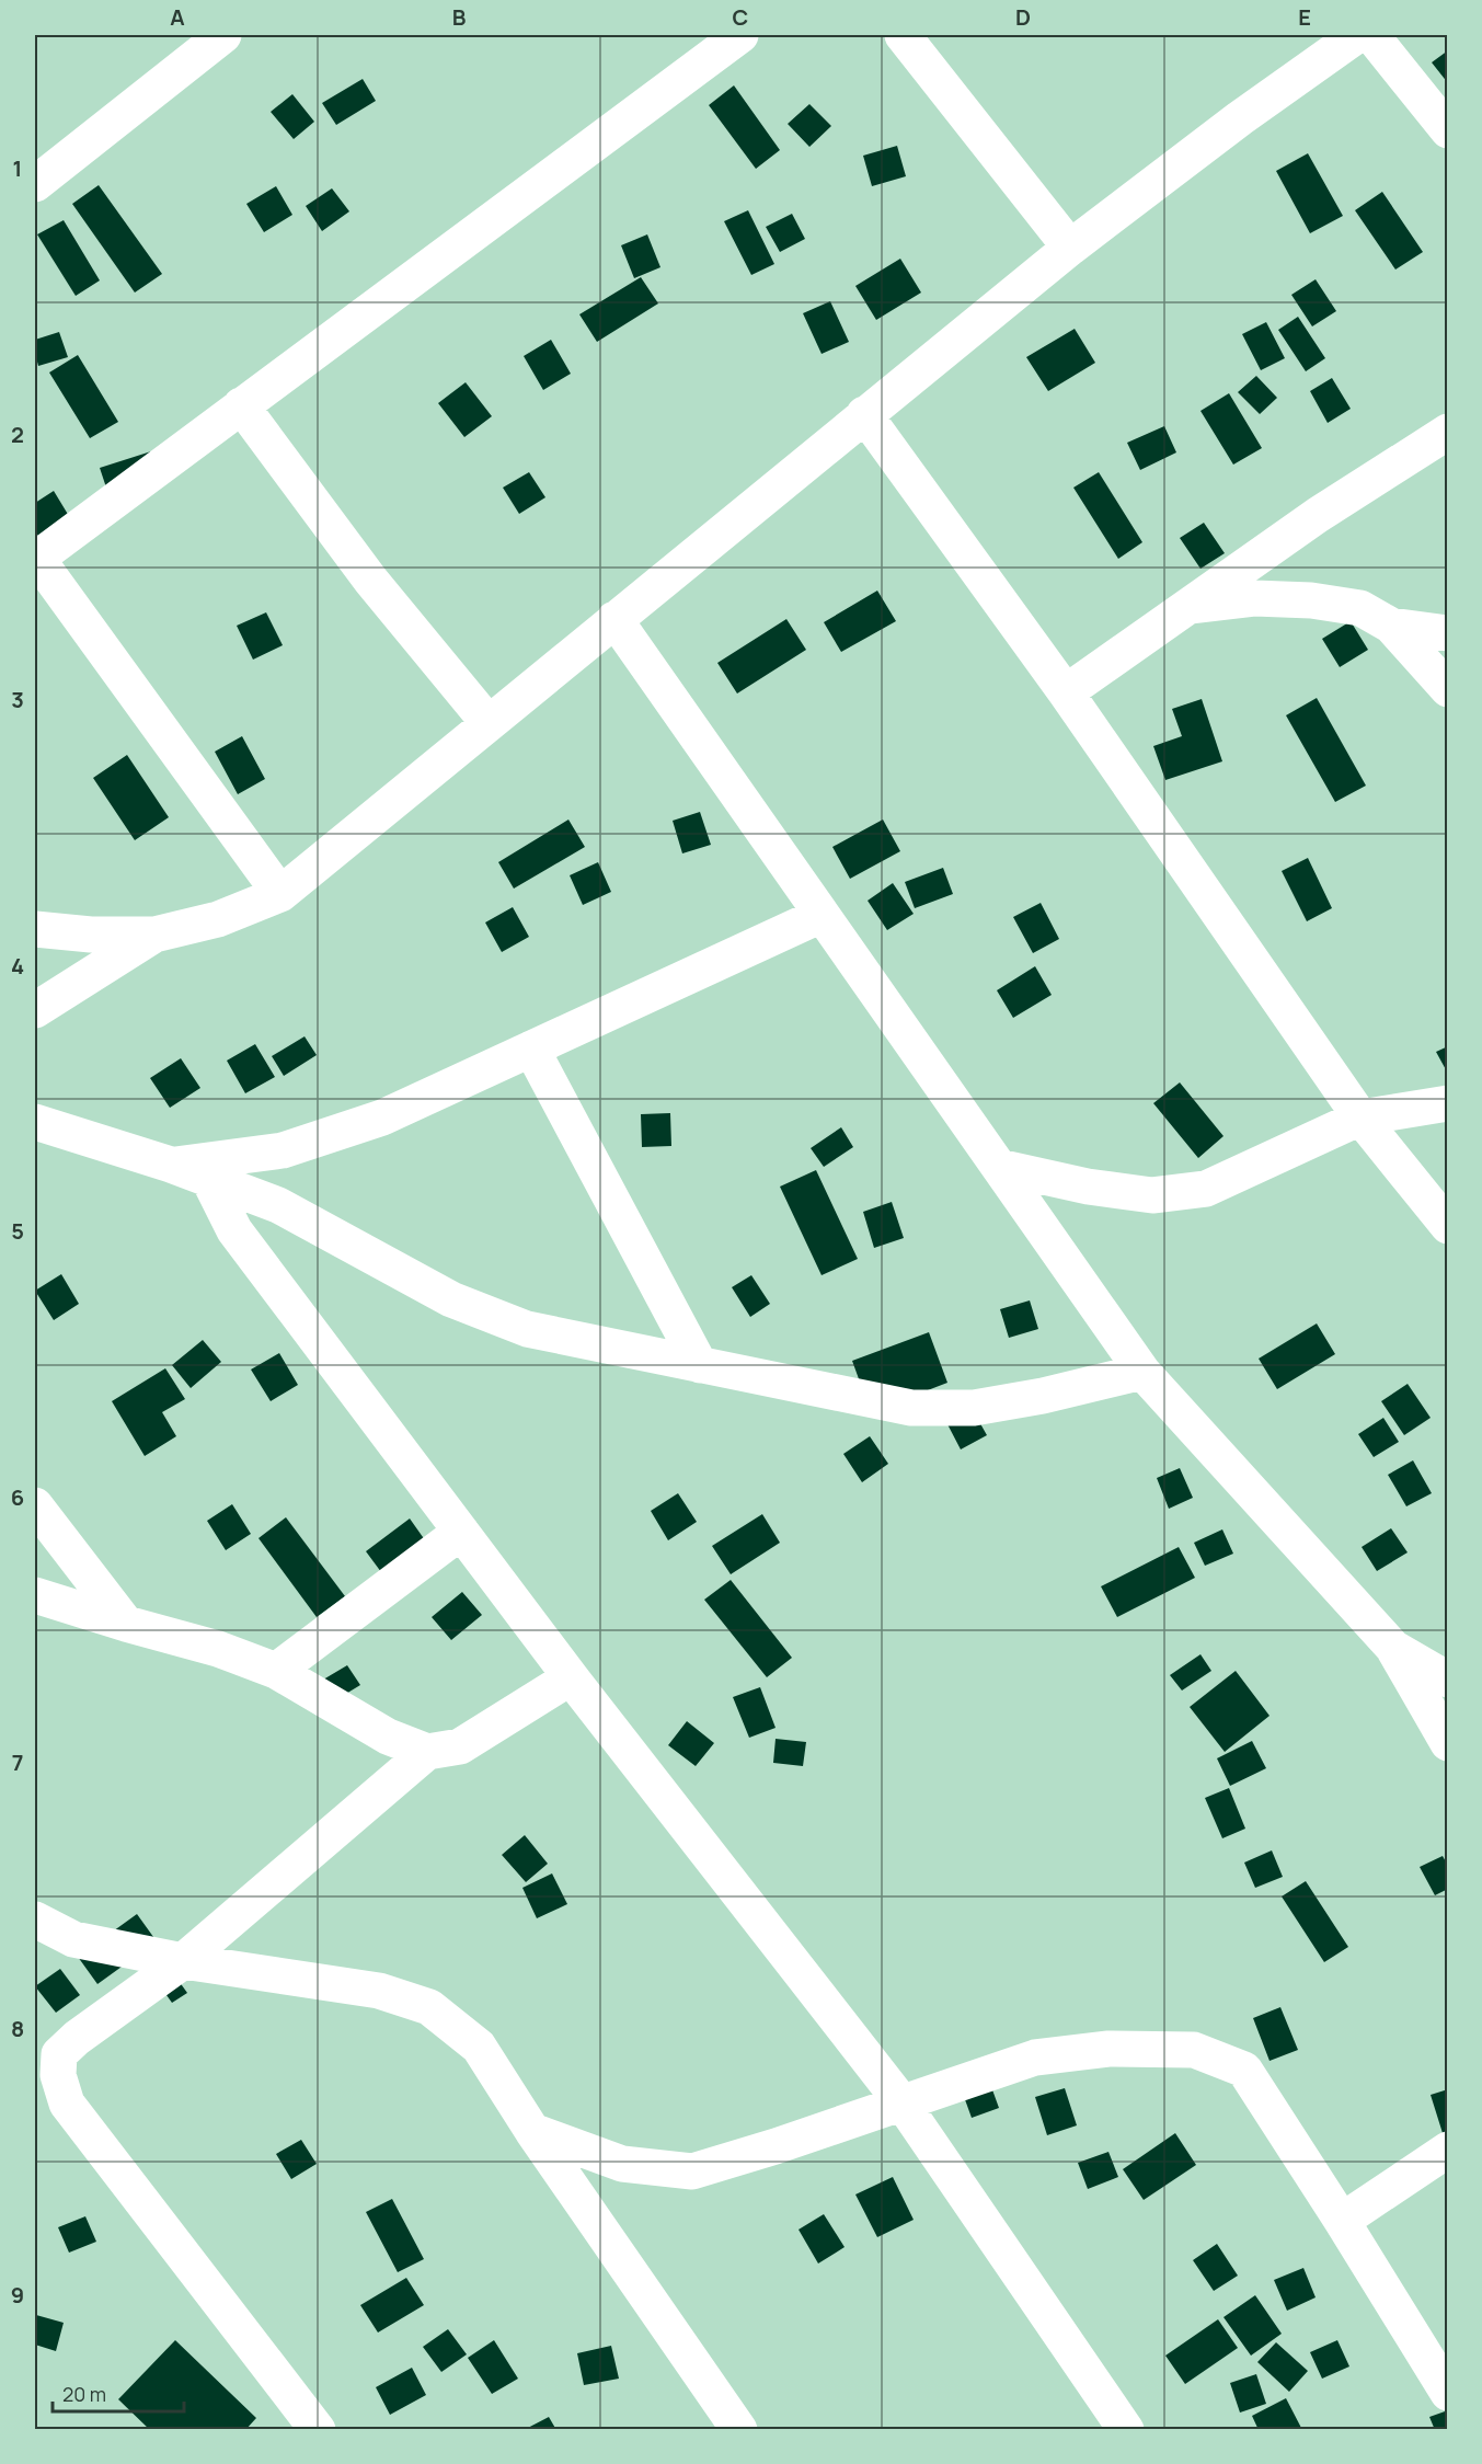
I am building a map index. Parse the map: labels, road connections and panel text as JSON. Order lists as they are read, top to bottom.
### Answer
{
  "scale_bar": "20 m",
  "grid": {
    "columns": [
      "A",
      "B",
      "C",
      "D",
      "E"
    ],
    "rows": [
      "1",
      "2",
      "3",
      "4",
      "5",
      "6",
      "7",
      "8",
      "9"
    ]
  }
}
